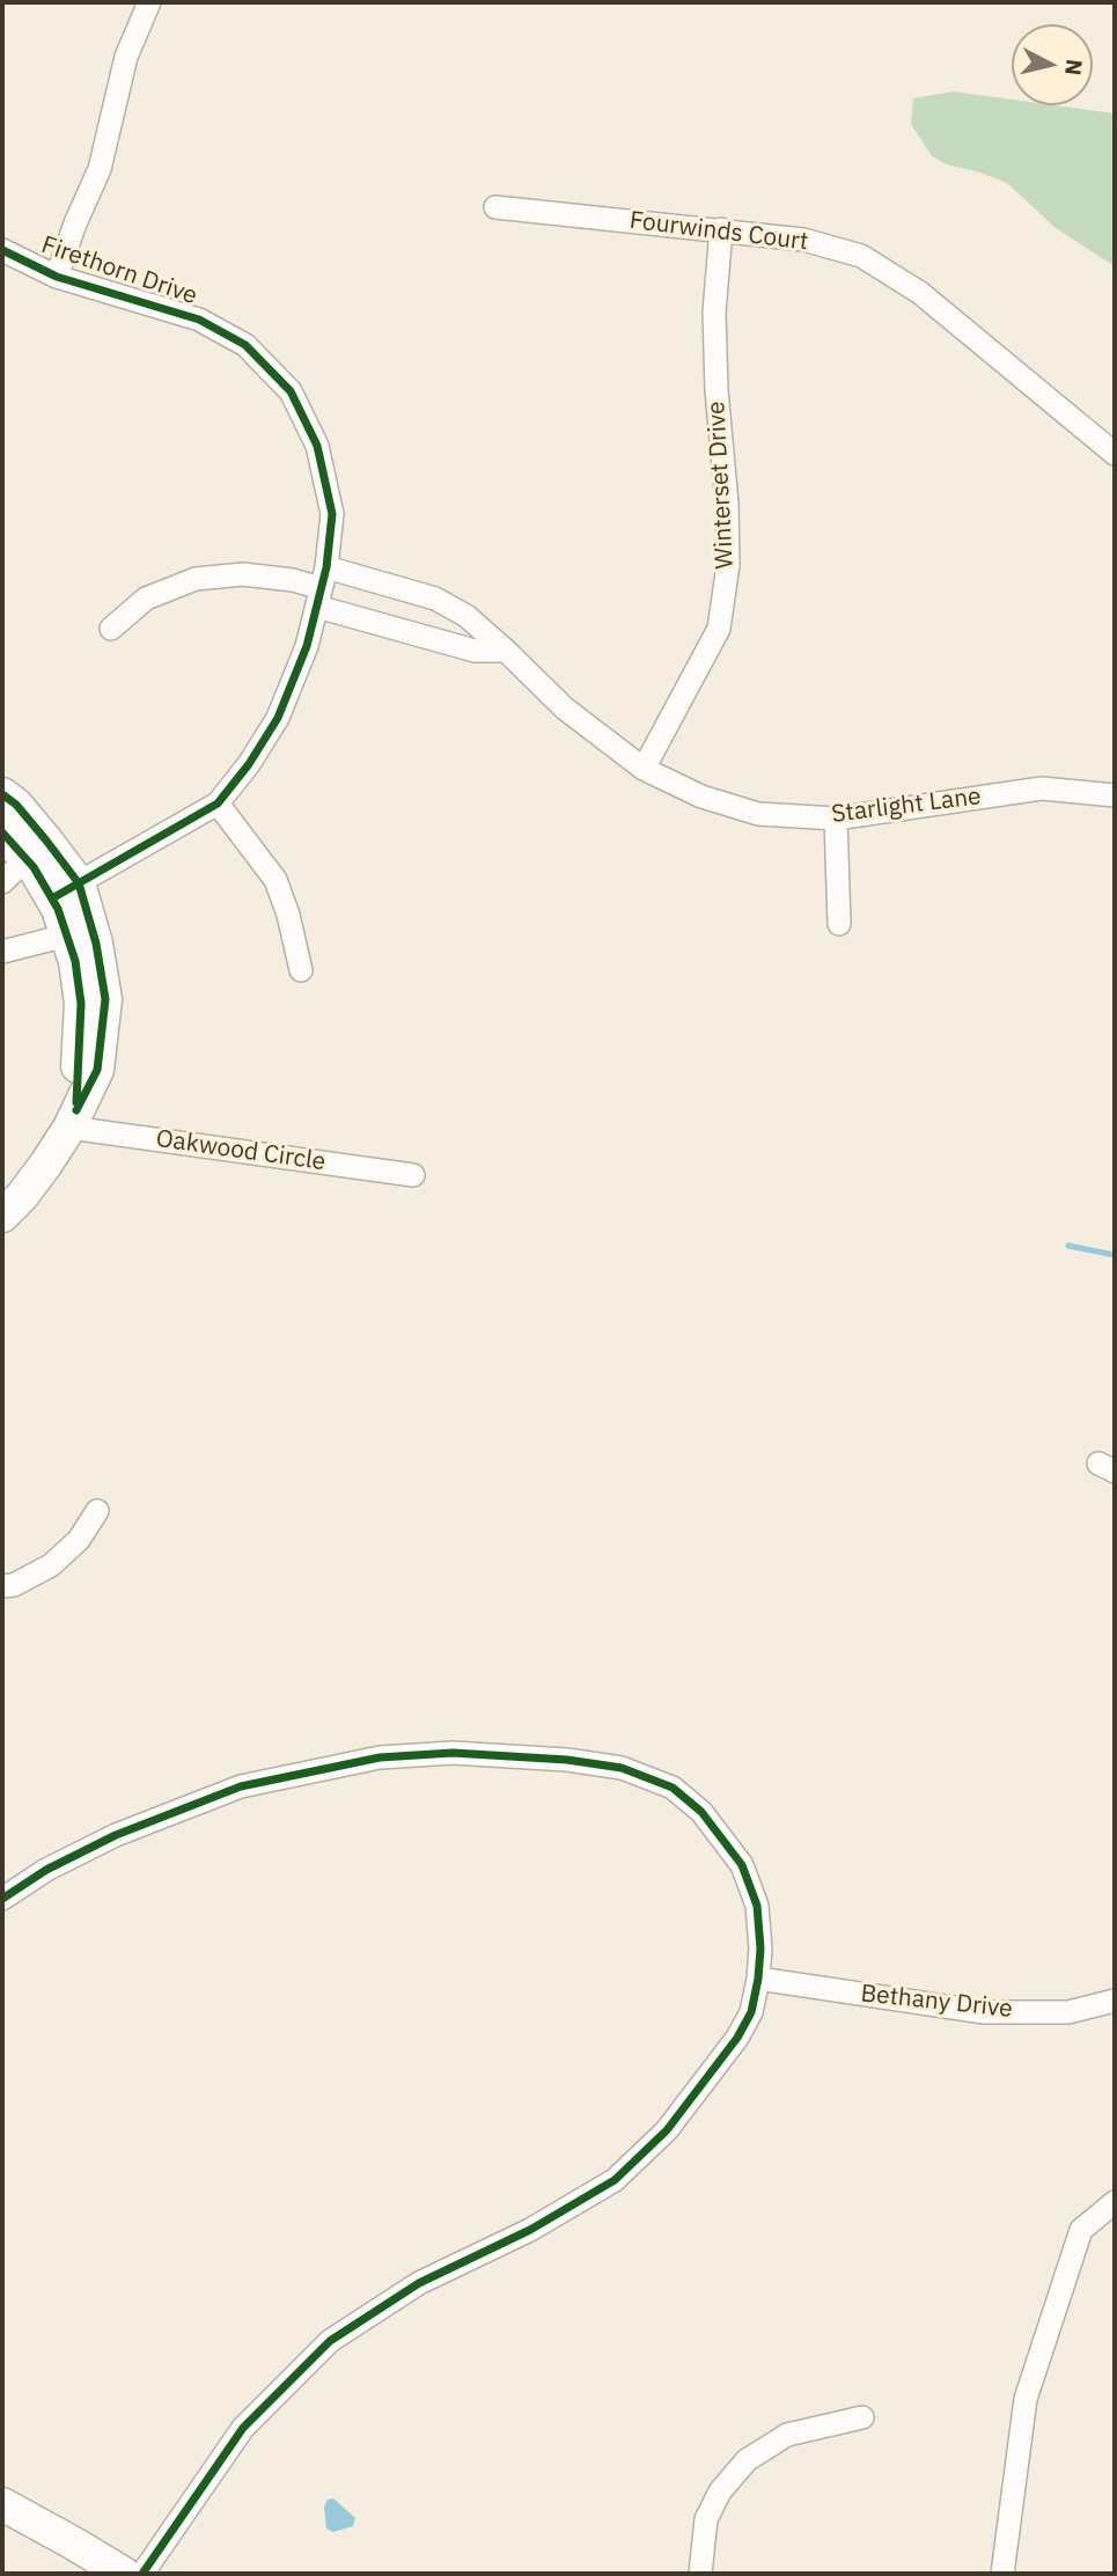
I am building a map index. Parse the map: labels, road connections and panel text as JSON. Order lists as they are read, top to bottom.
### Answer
{
  "streets": {
    "street": [
      "Fourwinds Court",
      "Firethorn Drive",
      "Winterset Drive",
      "Starlight Lane",
      "Oakwood Circle",
      "Bethany Drive"
    ]
  },
  "crossings": [
    ["Fourwinds Court", "Winterset Drive"],
    ["Firethorn Drive", "Starlight Lane"],
    ["Winterset Drive", "Starlight Lane"]
  ],
  "north": "right"
}
